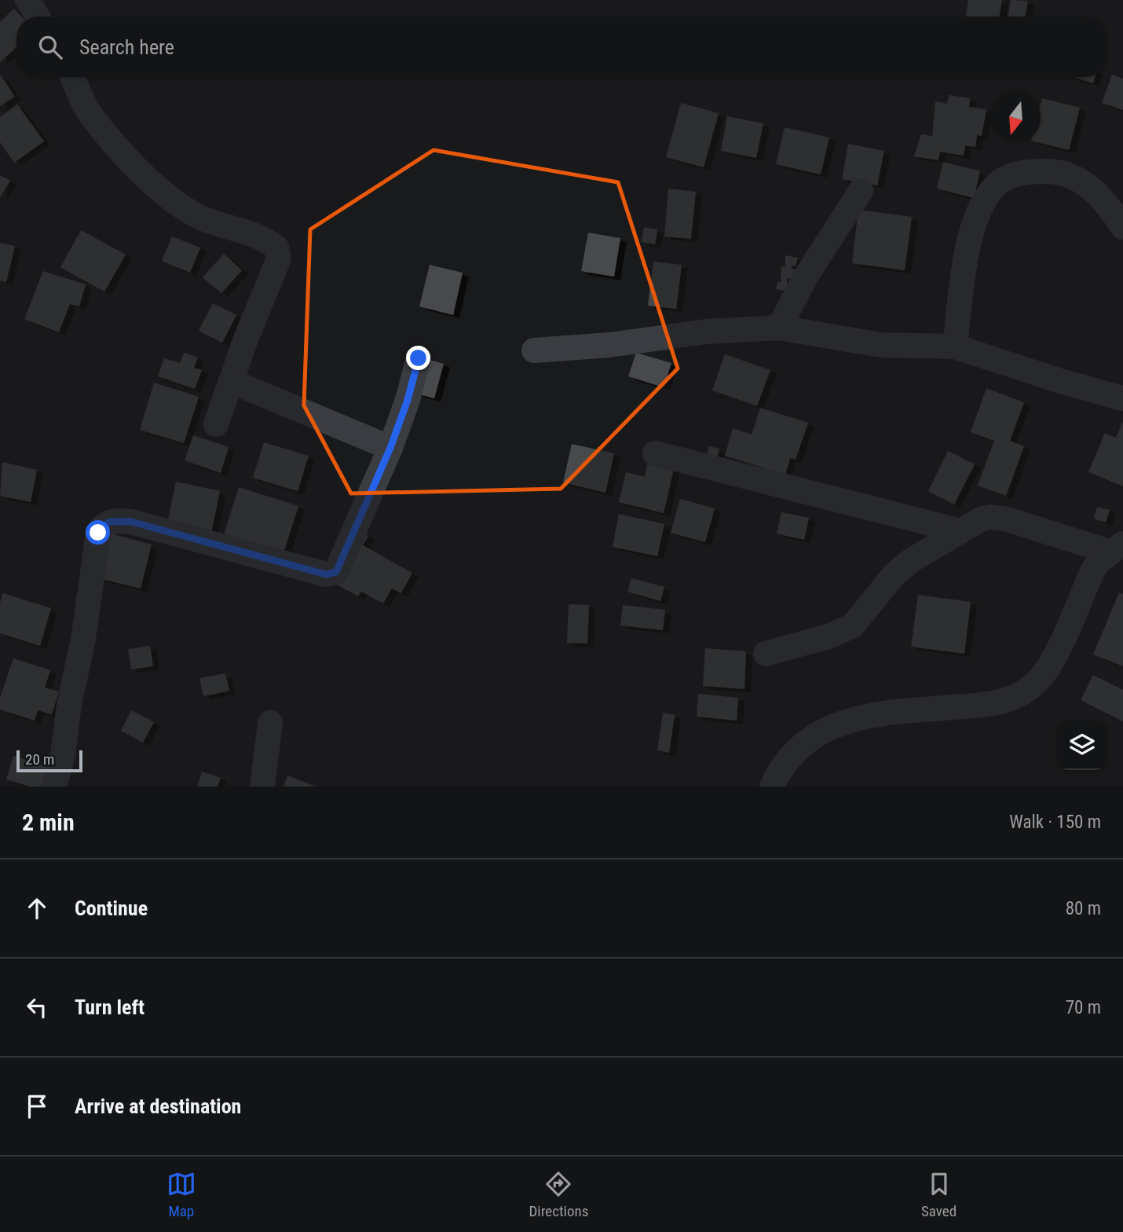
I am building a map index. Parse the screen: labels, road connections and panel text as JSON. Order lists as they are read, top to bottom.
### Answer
{
  "scale_bar": "20 m",
  "north": "bottom",
  "page": {
    "search": "Search here",
    "scale": "20 m",
    "heading": ["2 min", "Walk · 150 m"],
    "list": [
      ["Continue", "80 m"],
      ["Turn left", "70 m"],
      "Arrive at destination"
    ],
    "nav": ["Map", "Directions", "Saved"]
  }
}
